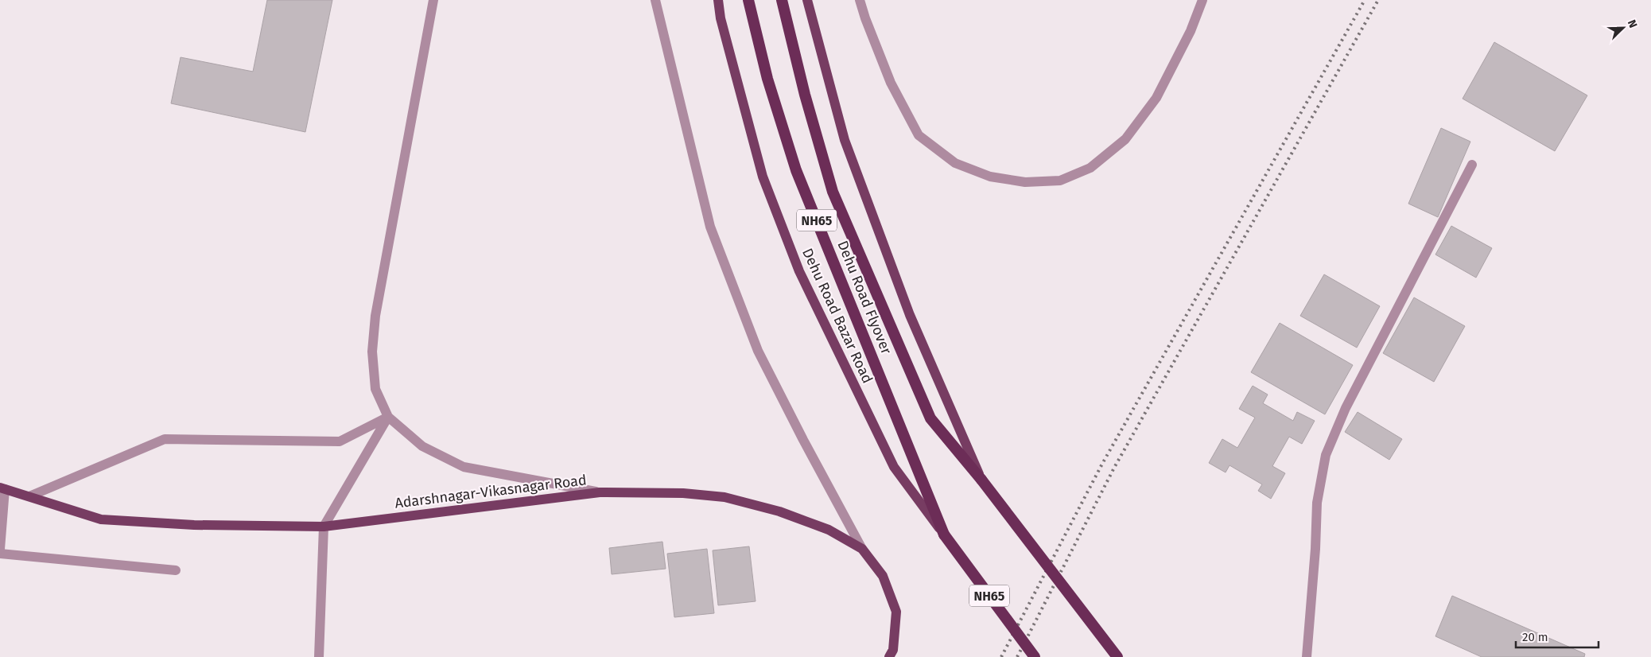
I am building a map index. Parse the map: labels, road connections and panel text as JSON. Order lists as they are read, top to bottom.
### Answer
{
  "streets": {
    "highway": ["NH65", "Dehu Road Flyover"],
    "main road": ["Dehu Road Bazar Road", "Adarshnagar-Vikasnagar Road"]
  },
  "crossings": [
    ["NH65", "Dehu Road Flyover"],
    ["NH65", "Dehu Road Bazar Road"],
    ["Dehu Road Flyover", "Dehu Road Bazar Road"]
  ],
  "scale_bar": "20 m",
  "north": "top right"
}
